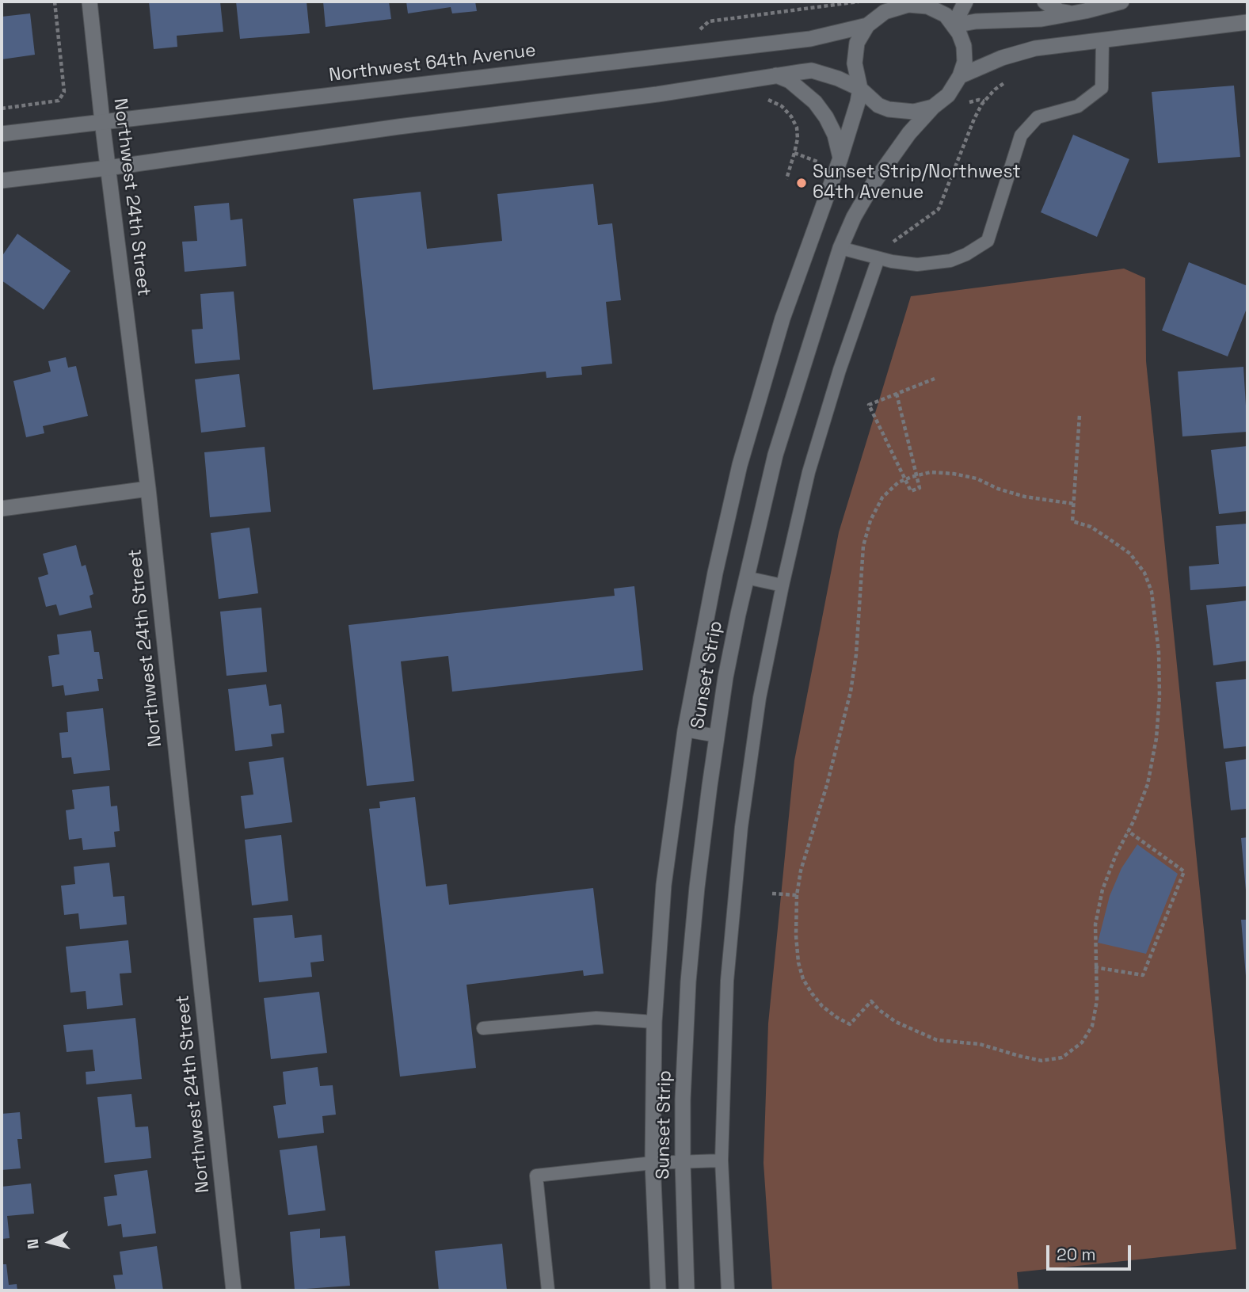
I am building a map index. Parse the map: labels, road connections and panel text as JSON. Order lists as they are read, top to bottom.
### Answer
{
  "streets": {
    "street": ["Northwest 64th Avenue", "Northwest 24th Street", "Sunset Strip"]
  },
  "crossings": [
    ["Northwest 64th Avenue", "Northwest 24th Street"],
    ["Northwest 64th Avenue", "Sunset Strip"]
  ],
  "places": ["Sunset Strip/Northwest 64th Avenue"],
  "scale_bar": "20 m",
  "north": "left"
}
